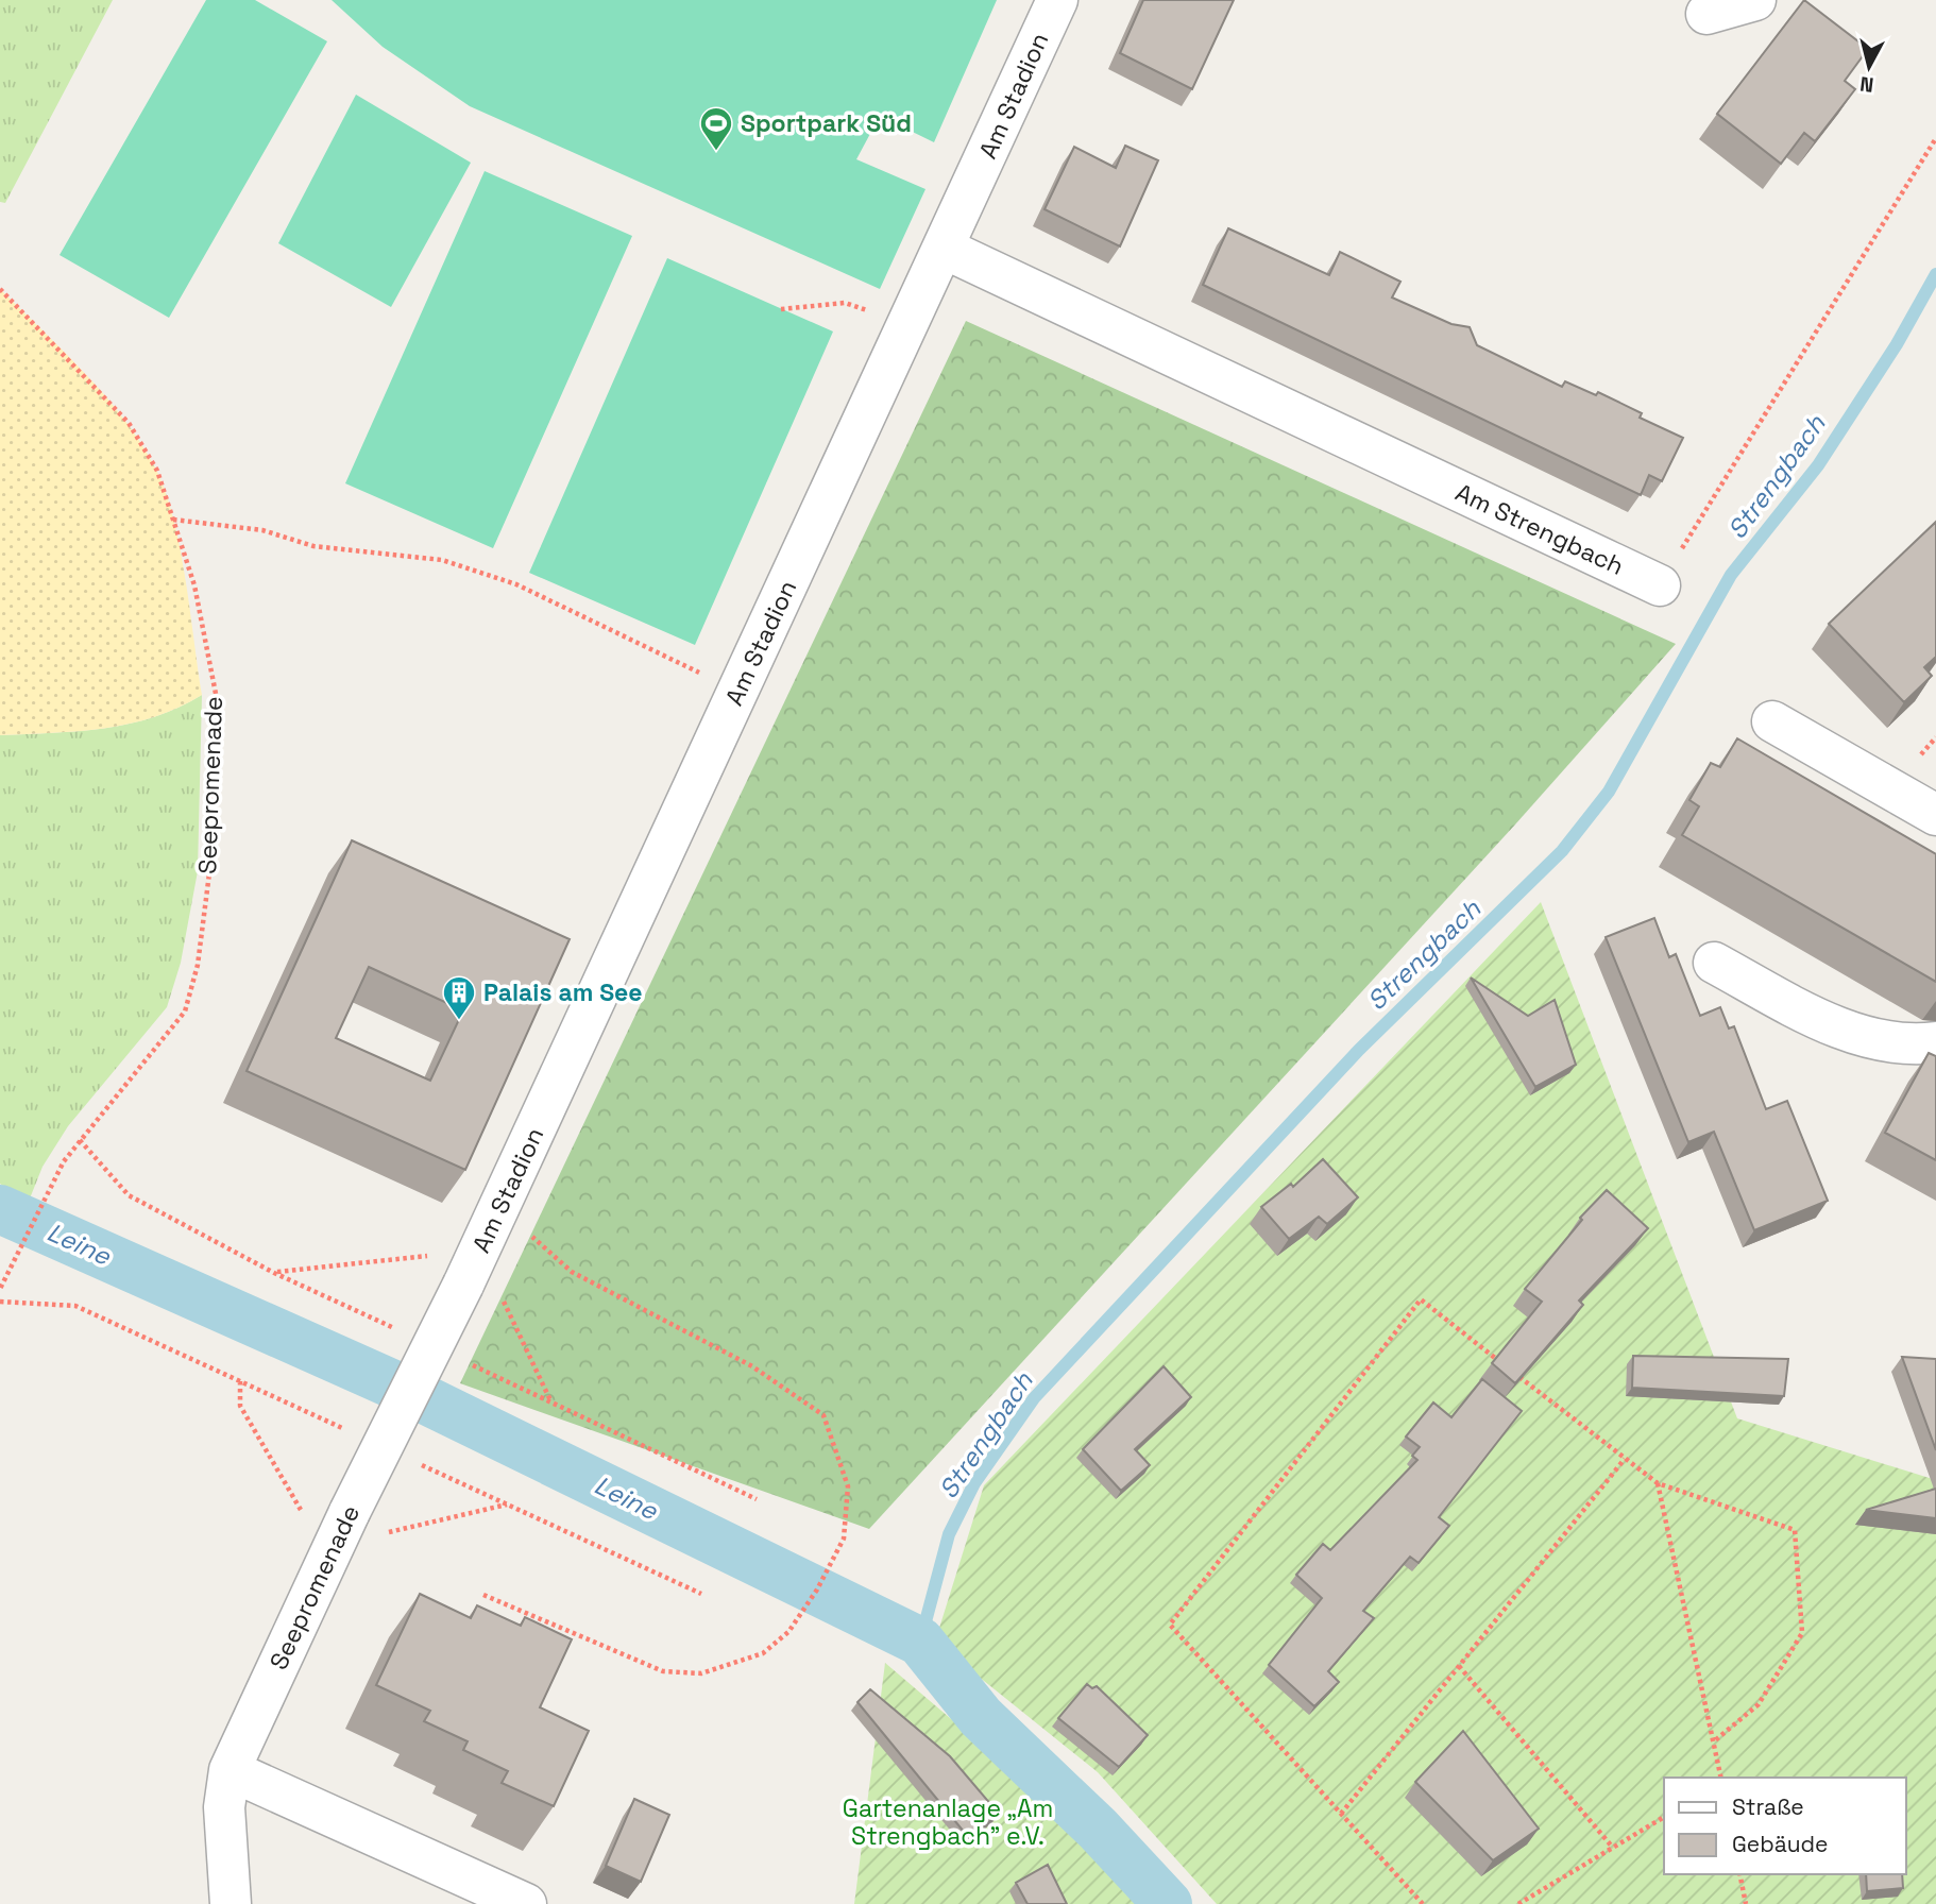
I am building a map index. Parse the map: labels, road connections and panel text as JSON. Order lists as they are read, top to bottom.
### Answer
{
  "streets": {
    "street": ["Am Stadion", "Am Strengbach", "Seepromenade"]
  },
  "crossings": [
    ["Am Stadion", "Am Strengbach"],
    ["Am Stadion", "Seepromenade"]
  ],
  "water": ["Strengbach", "Leine"],
  "parks": ["Gartenanlage „Am Strengbach” e.V."],
  "places": {
    "sports": ["Sportpark Süd"],
    "building": ["Palais am See"]
  },
  "legend": ["Straße", "Gebäude"],
  "north": "bottom"
}
